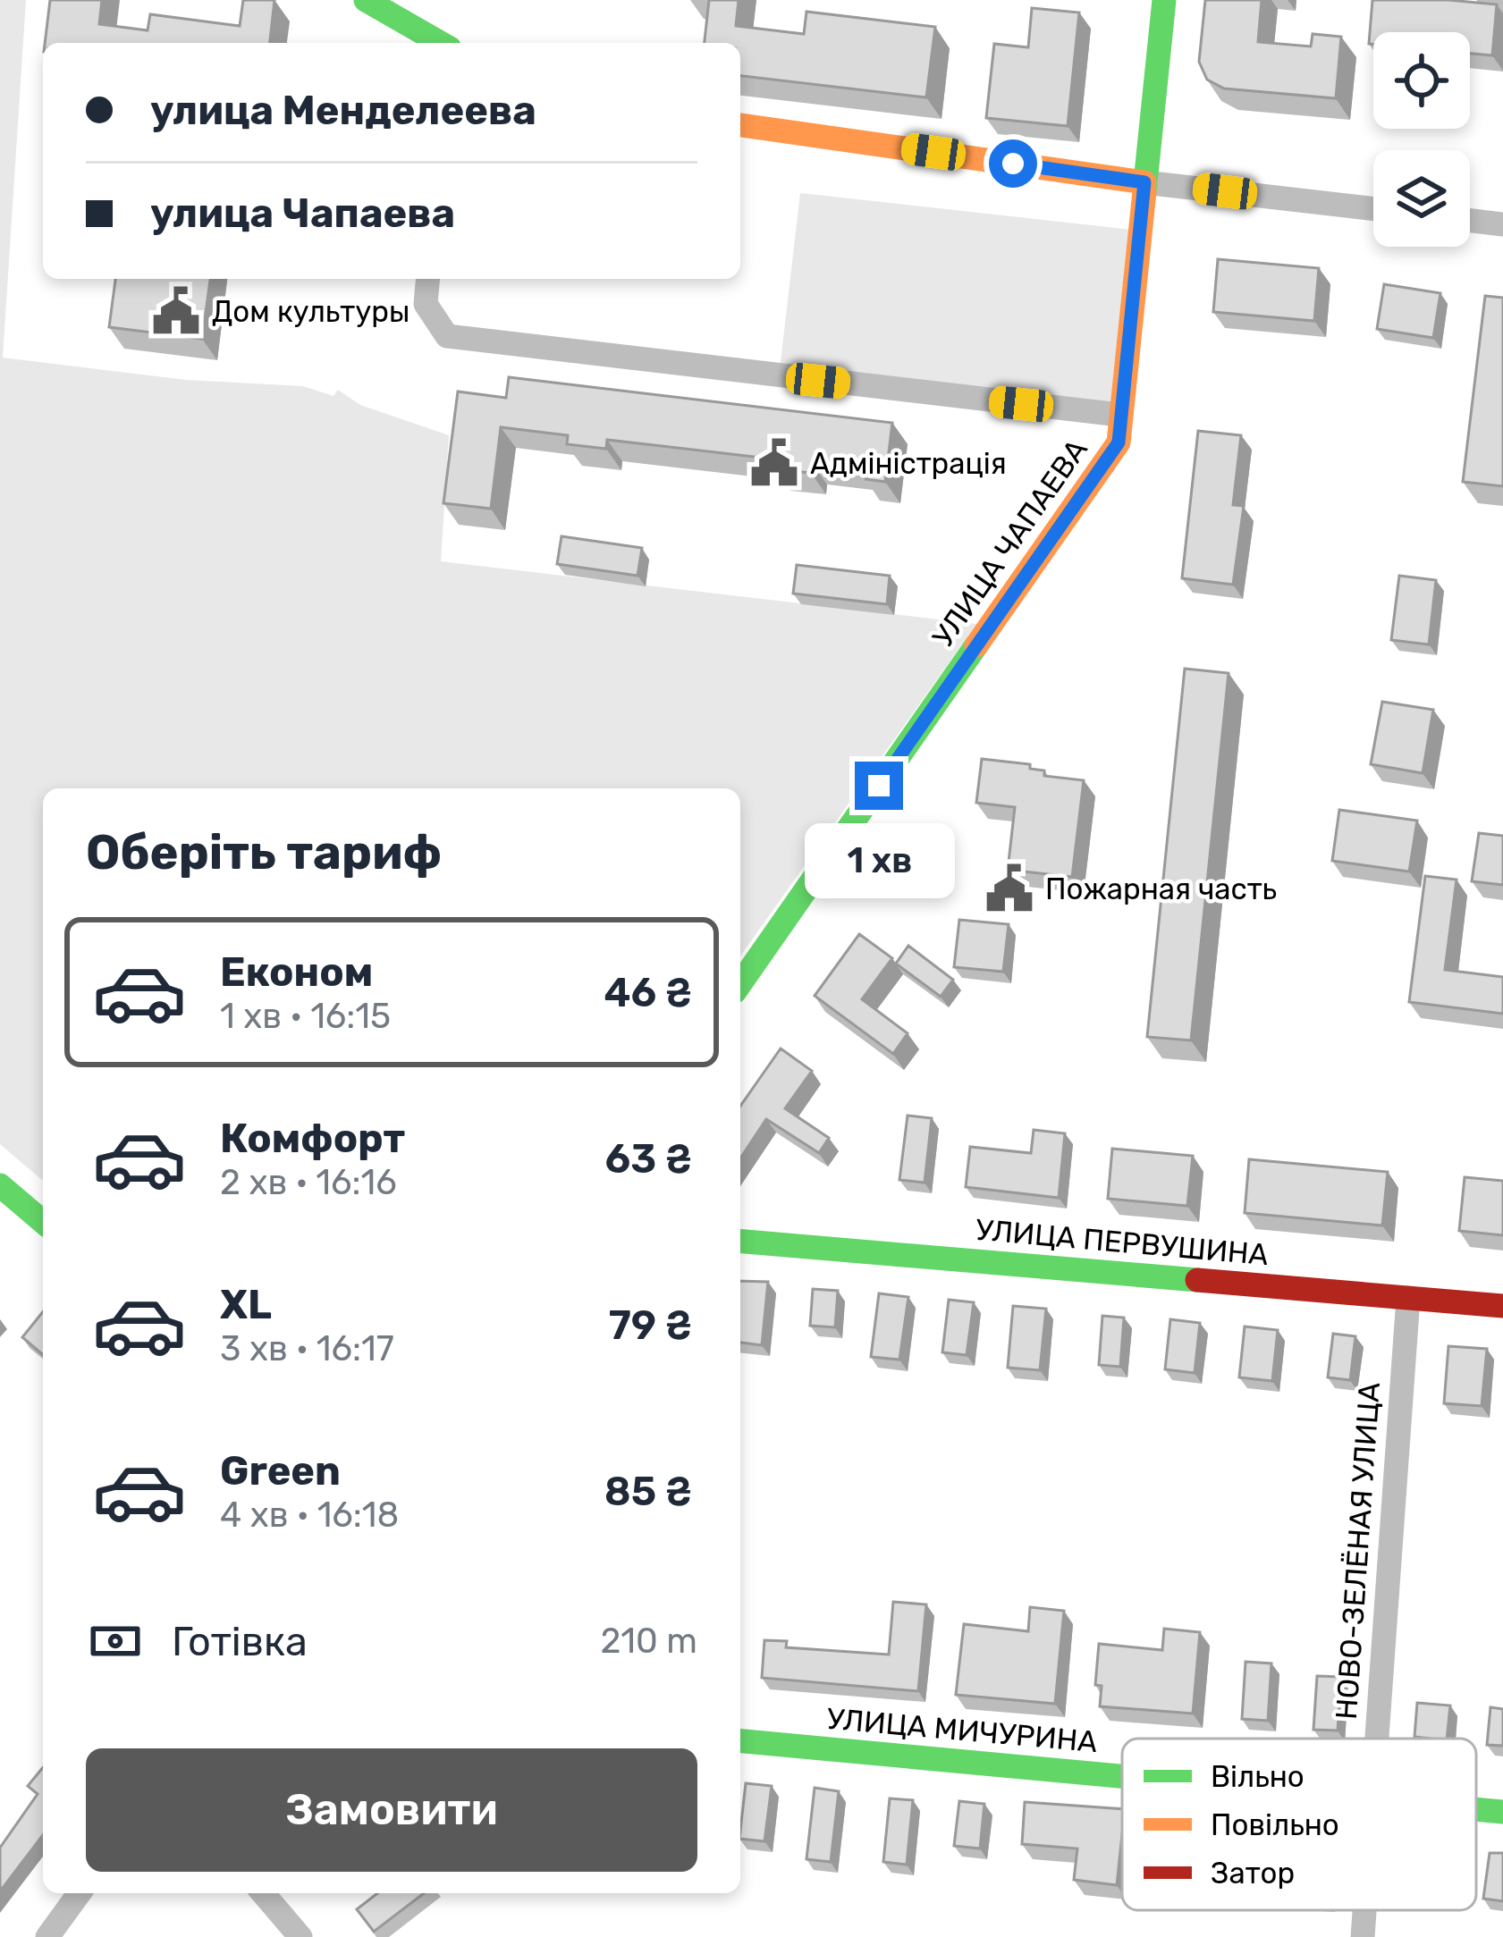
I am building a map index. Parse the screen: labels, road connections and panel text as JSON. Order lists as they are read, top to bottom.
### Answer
{
  "streets": {
    "main road": ["УЛИЦА ЧАПАЕВА", "УЛИЦА ПЕРВУШИНА", "УЛИЦА МИЧУРИНА"],
    "street": ["НОВО-ЗЕЛЁНАЯ УЛИЦА"]
  },
  "crossings": [
    ["УЛИЦА ПЕРВУШИНА", "НОВО-ЗЕЛЁНАЯ УЛИЦА"]
  ],
  "places": {
    "public building": ["Дом культуры", "Адміністрація", "Пожарная часть"]
  },
  "legend": ["Вільно", "Повільно", "Затор"],
  "page": {
    "banner": ["улица Менделеева", "улица Чапаева"],
    "heading": "Оберіть тариф",
    "bubble": "1 хв",
    "list": [
      {
        "name": "Економ",
        "note": "1 хв · 16:15",
        "value": "46 ₴"
      },
      {
        "name": "Комфорт",
        "note": "2 хв · 16:16",
        "value": "63 ₴"
      },
      {
        "name": "XL",
        "note": "3 хв · 16:17",
        "value": "79 ₴"
      },
      {
        "name": "Green",
        "note": "4 хв · 16:18",
        "value": "85 ₴"
      }
    ],
    "pay": ["Готівка", "210 m"],
    "buttons": "Замовити"
  }
}
